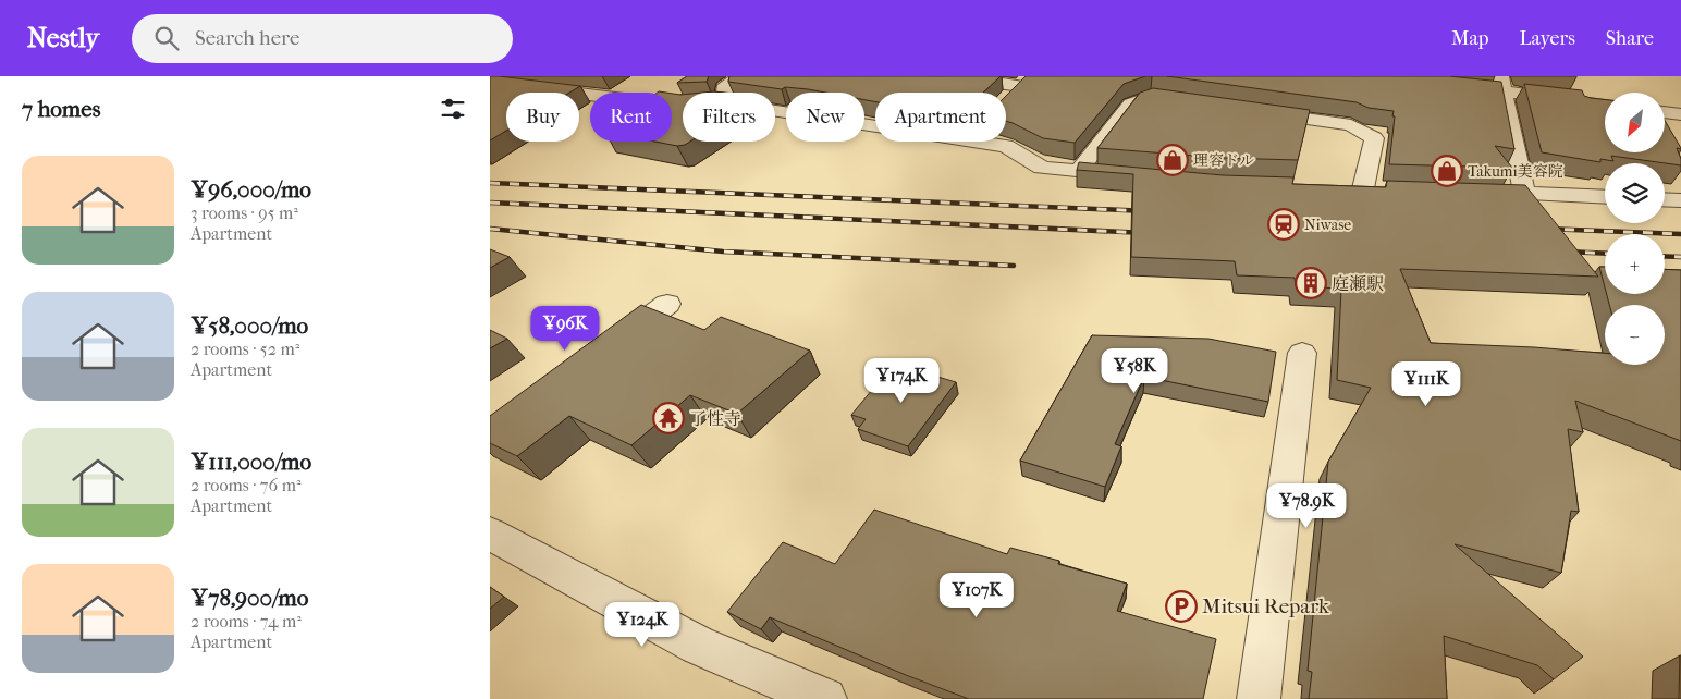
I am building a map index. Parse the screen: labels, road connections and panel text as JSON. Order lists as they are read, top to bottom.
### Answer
{
  "places": {
    "shop": ["理容ドル", "Takumi美容院"],
    "station": ["Niwase"],
    "building": ["庭瀬駅"],
    "temple": ["了性寺"],
    "parking": ["Mitsui Repark"]
  },
  "north": "bottom left",
  "page": {
    "header": "Nestly",
    "search": "Search here",
    "nav": ["Map", "Layers", "Share"],
    "heading": "7 homes",
    "map_buttons": ["+", "−"],
    "chip": [
      "Buy",
      "Rent",
      "Filters",
      "New",
      "Apartment"
    ],
    "list": [
      {
        "name": "¥96,000/mo",
        "note": "3 rooms · 95 m² · Apartment"
      },
      {
        "name": "¥58,000/mo",
        "note": "2 rooms · 52 m² · Apartment"
      },
      {
        "name": "¥111,000/mo",
        "note": "2 rooms · 76 m² · Apartment"
      },
      {
        "name": "¥78,900/mo",
        "note": "2 rooms · 74 m² · Apartment"
      }
    ],
    "price": [
      "¥96K",
      "¥58K",
      "¥174K",
      "¥111K",
      "¥78.9K",
      "¥107K",
      "¥124K"
    ]
  }
}
